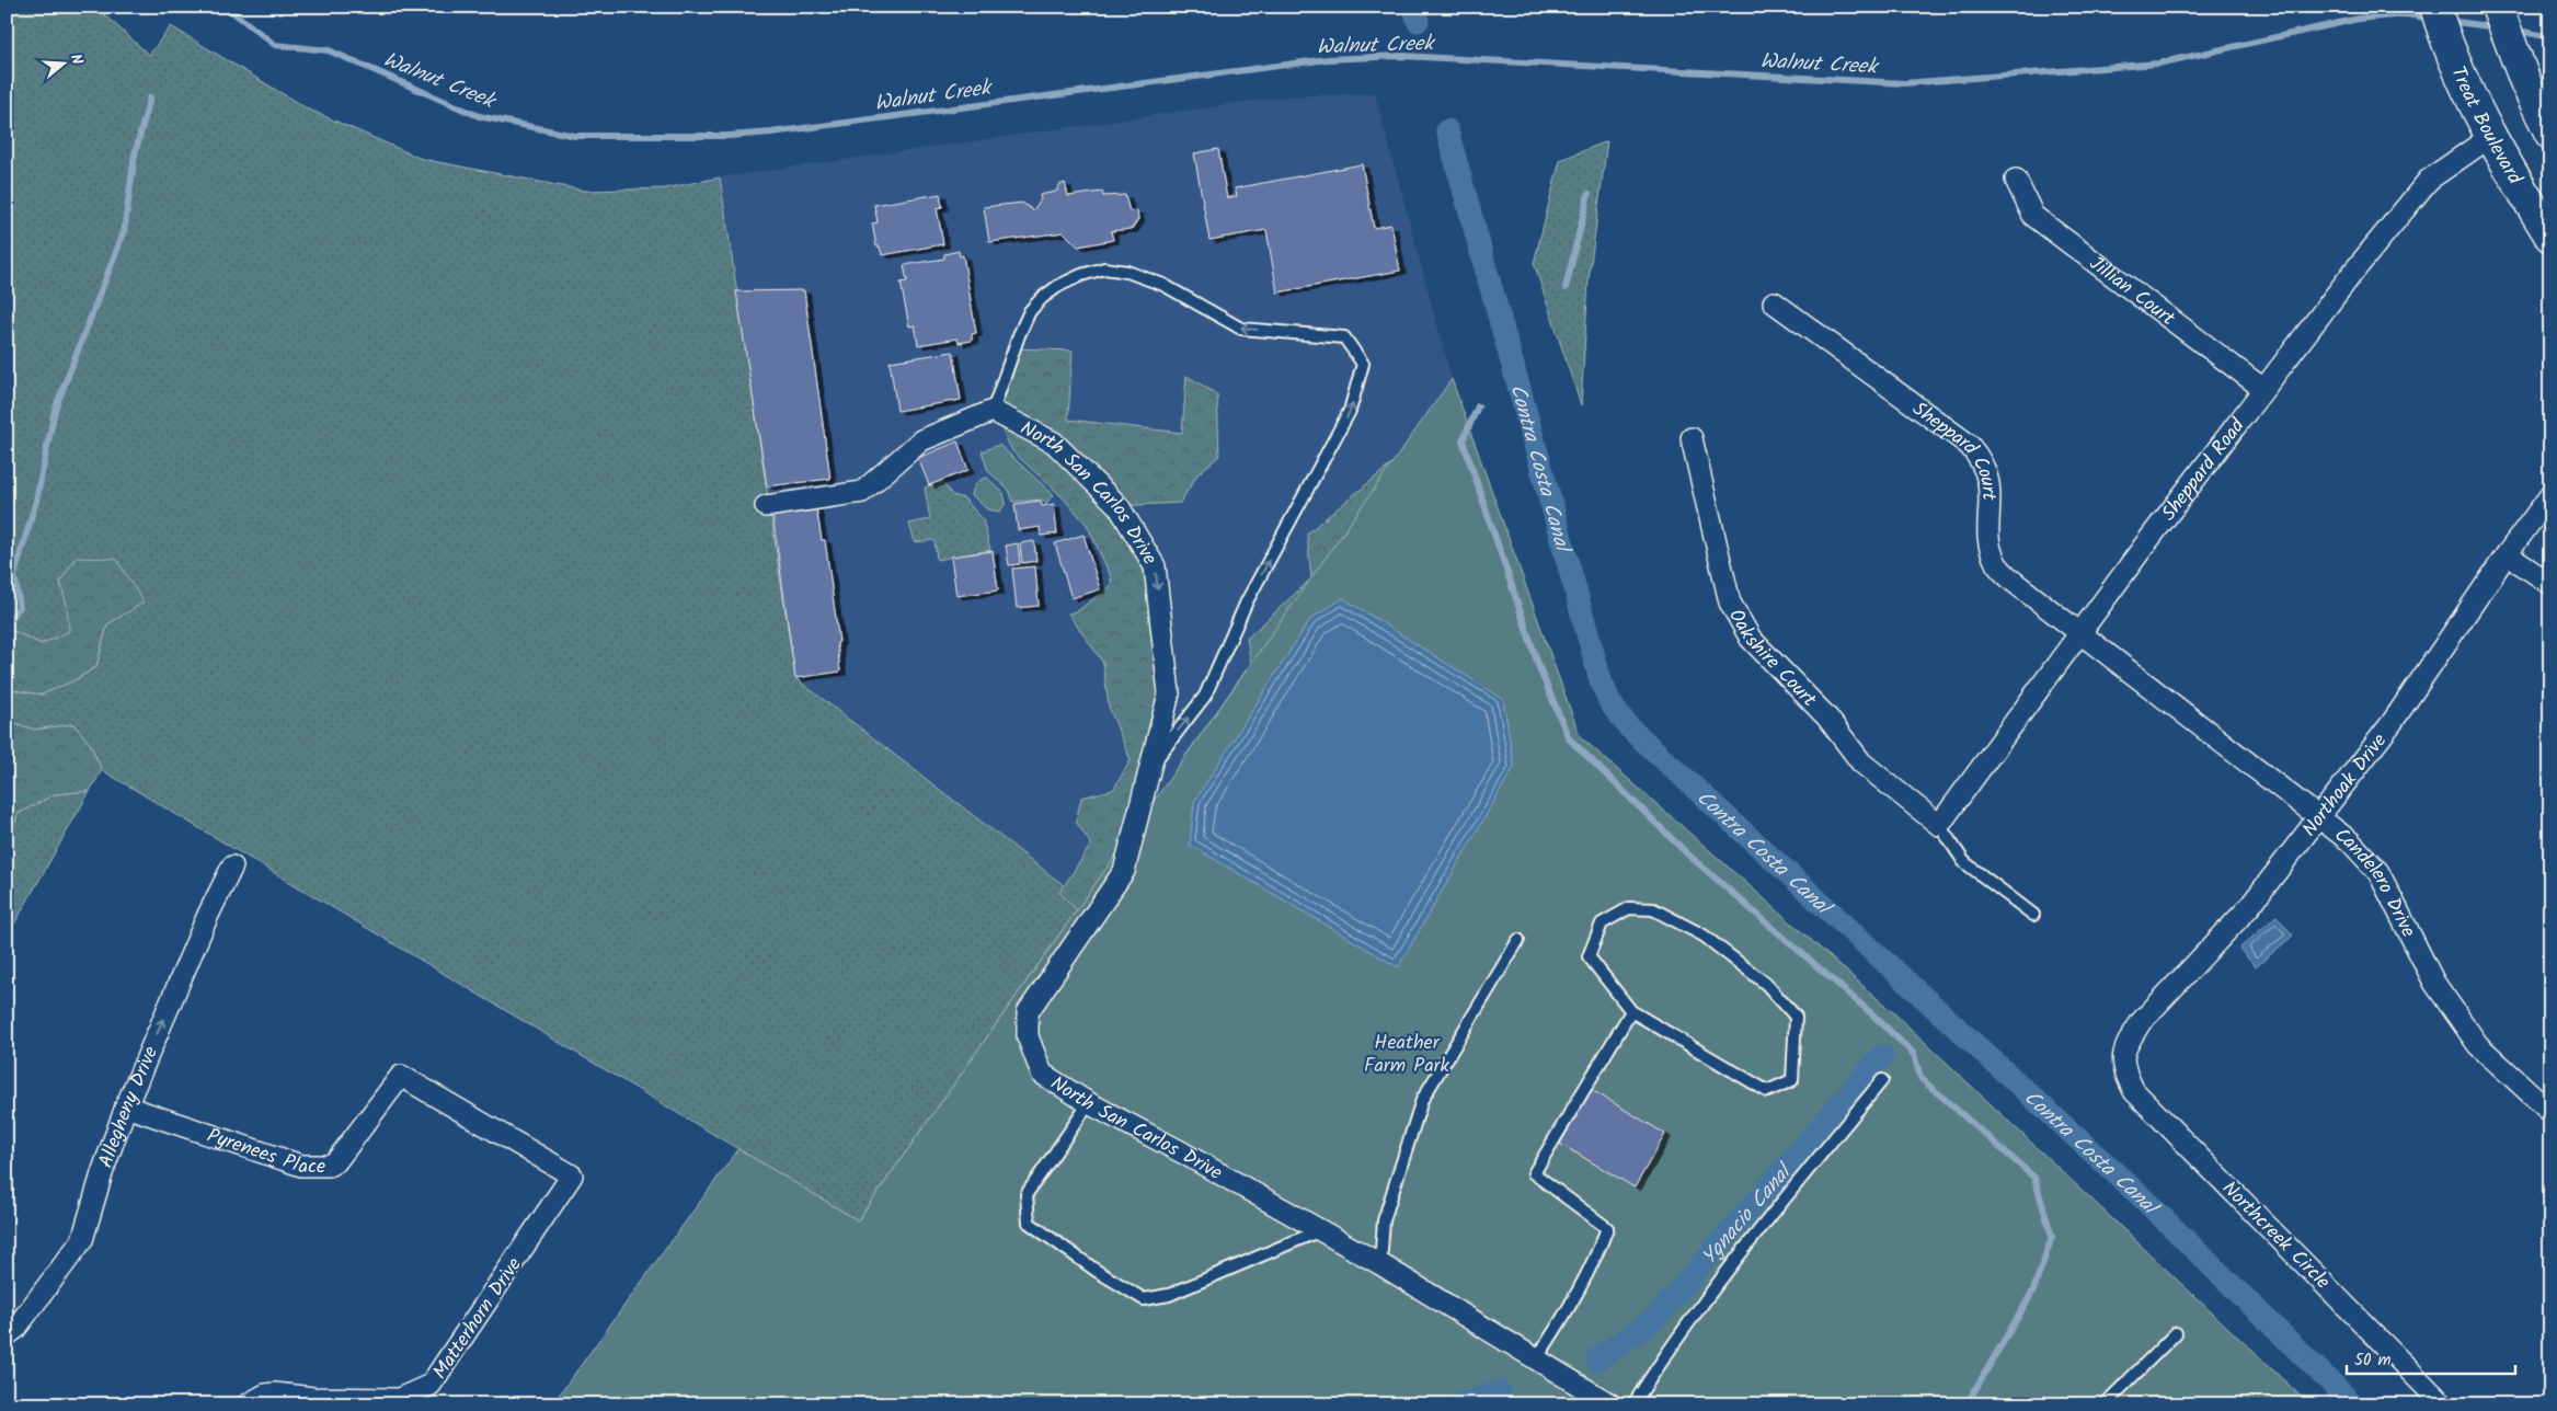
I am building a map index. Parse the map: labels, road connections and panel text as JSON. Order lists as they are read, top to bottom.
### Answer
{
  "streets": {
    "main road": ["Treat Boulevard"],
    "street": [
      "Jillian Court",
      "Sheppard Court",
      "Sheppard Road",
      "North San Carlos Drive",
      "Oakshire Court",
      "Northoak Drive",
      "Candelero Drive",
      "Allegheny Drive",
      "Pyrenees Place",
      "Northcreek Circle",
      "Matterhorn Drive"
    ]
  },
  "crossings": [
    ["Treat Boulevard", "Sheppard Road"],
    ["Jillian Court", "Sheppard Road"],
    ["Sheppard Court", "Sheppard Road"],
    ["Sheppard Court", "Candelero Drive"],
    ["Sheppard Road", "Oakshire Court"],
    ["Sheppard Road", "Candelero Drive"],
    ["Northoak Drive", "Candelero Drive"],
    ["Northoak Drive", "Northcreek Circle"],
    ["Allegheny Drive", "Pyrenees Place"],
    ["Pyrenees Place", "Matterhorn Drive"]
  ],
  "one_way": ["Allegheny Drive"],
  "water": ["Walnut Creek", "Contra Costa Canal", "Ygnacio Canal"],
  "parks": ["Heather Farm Park"],
  "scale_bar": "50 m",
  "north": "right"
}
